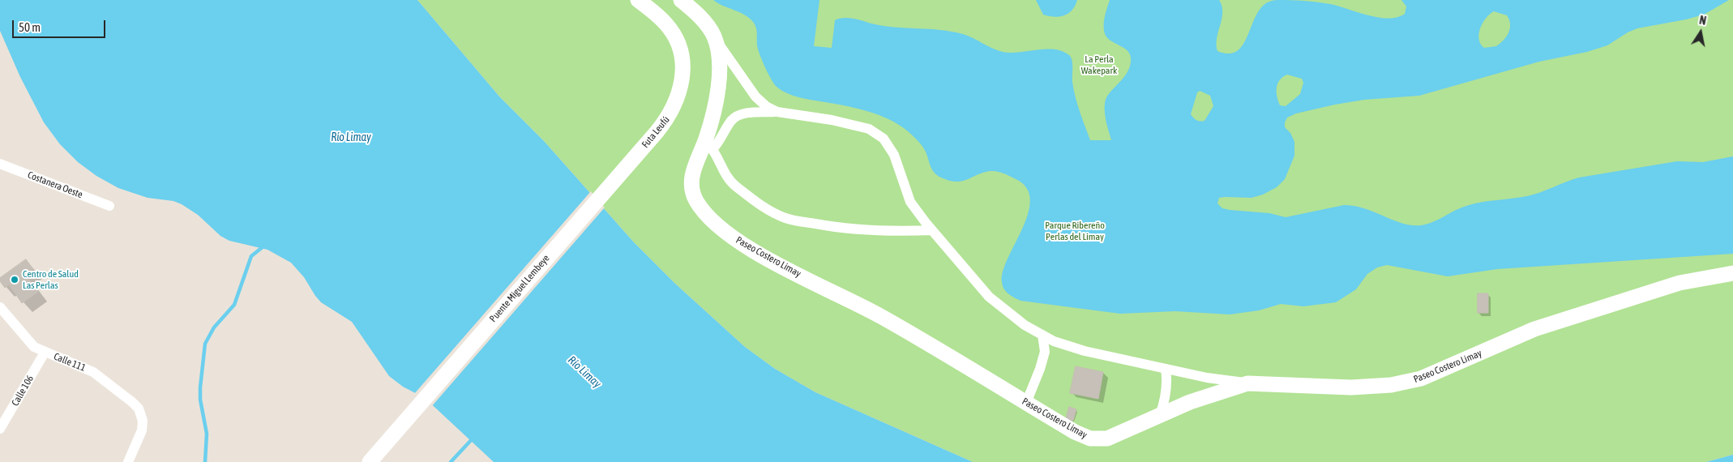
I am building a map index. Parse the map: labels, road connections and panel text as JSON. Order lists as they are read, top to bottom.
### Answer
{
  "streets": {
    "street": [
      "Futa Leufú",
      "Costanera Oeste",
      "Paseo Costero Limay",
      "Puente Miguel Lembeye",
      "Calle 111",
      "Calle 106"
    ]
  },
  "crossings": [
    ["Futa Leufú", "Puente Miguel Lembeye"],
    ["Calle 111", "Calle 106"]
  ],
  "water": ["Río Limay"],
  "parks": ["La Perla Wakepark", "Parque Ribereño Perlas del Limay"],
  "places": ["Centro de Salud Las Perlas"],
  "scale_bar": "50 m",
  "north": "top"
}
